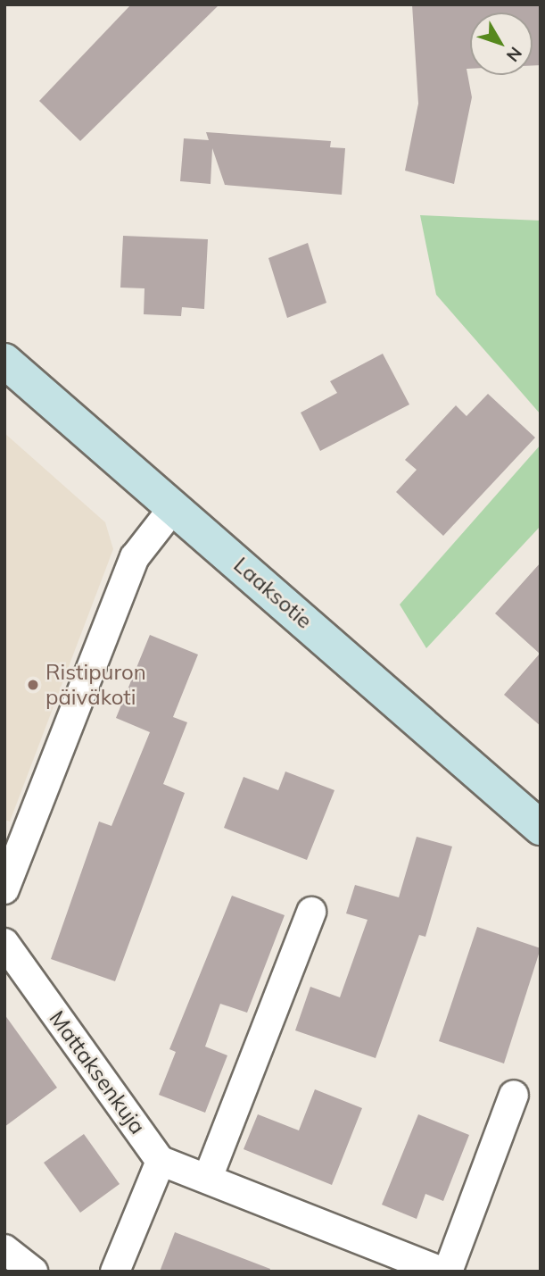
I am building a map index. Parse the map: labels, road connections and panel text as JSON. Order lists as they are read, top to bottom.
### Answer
{
  "streets": {
    "main road": ["Laaksotie"],
    "street": ["Mattaksenkuja"]
  },
  "places": ["Ristipuron päiväkoti"],
  "north": "bottom right"
}
